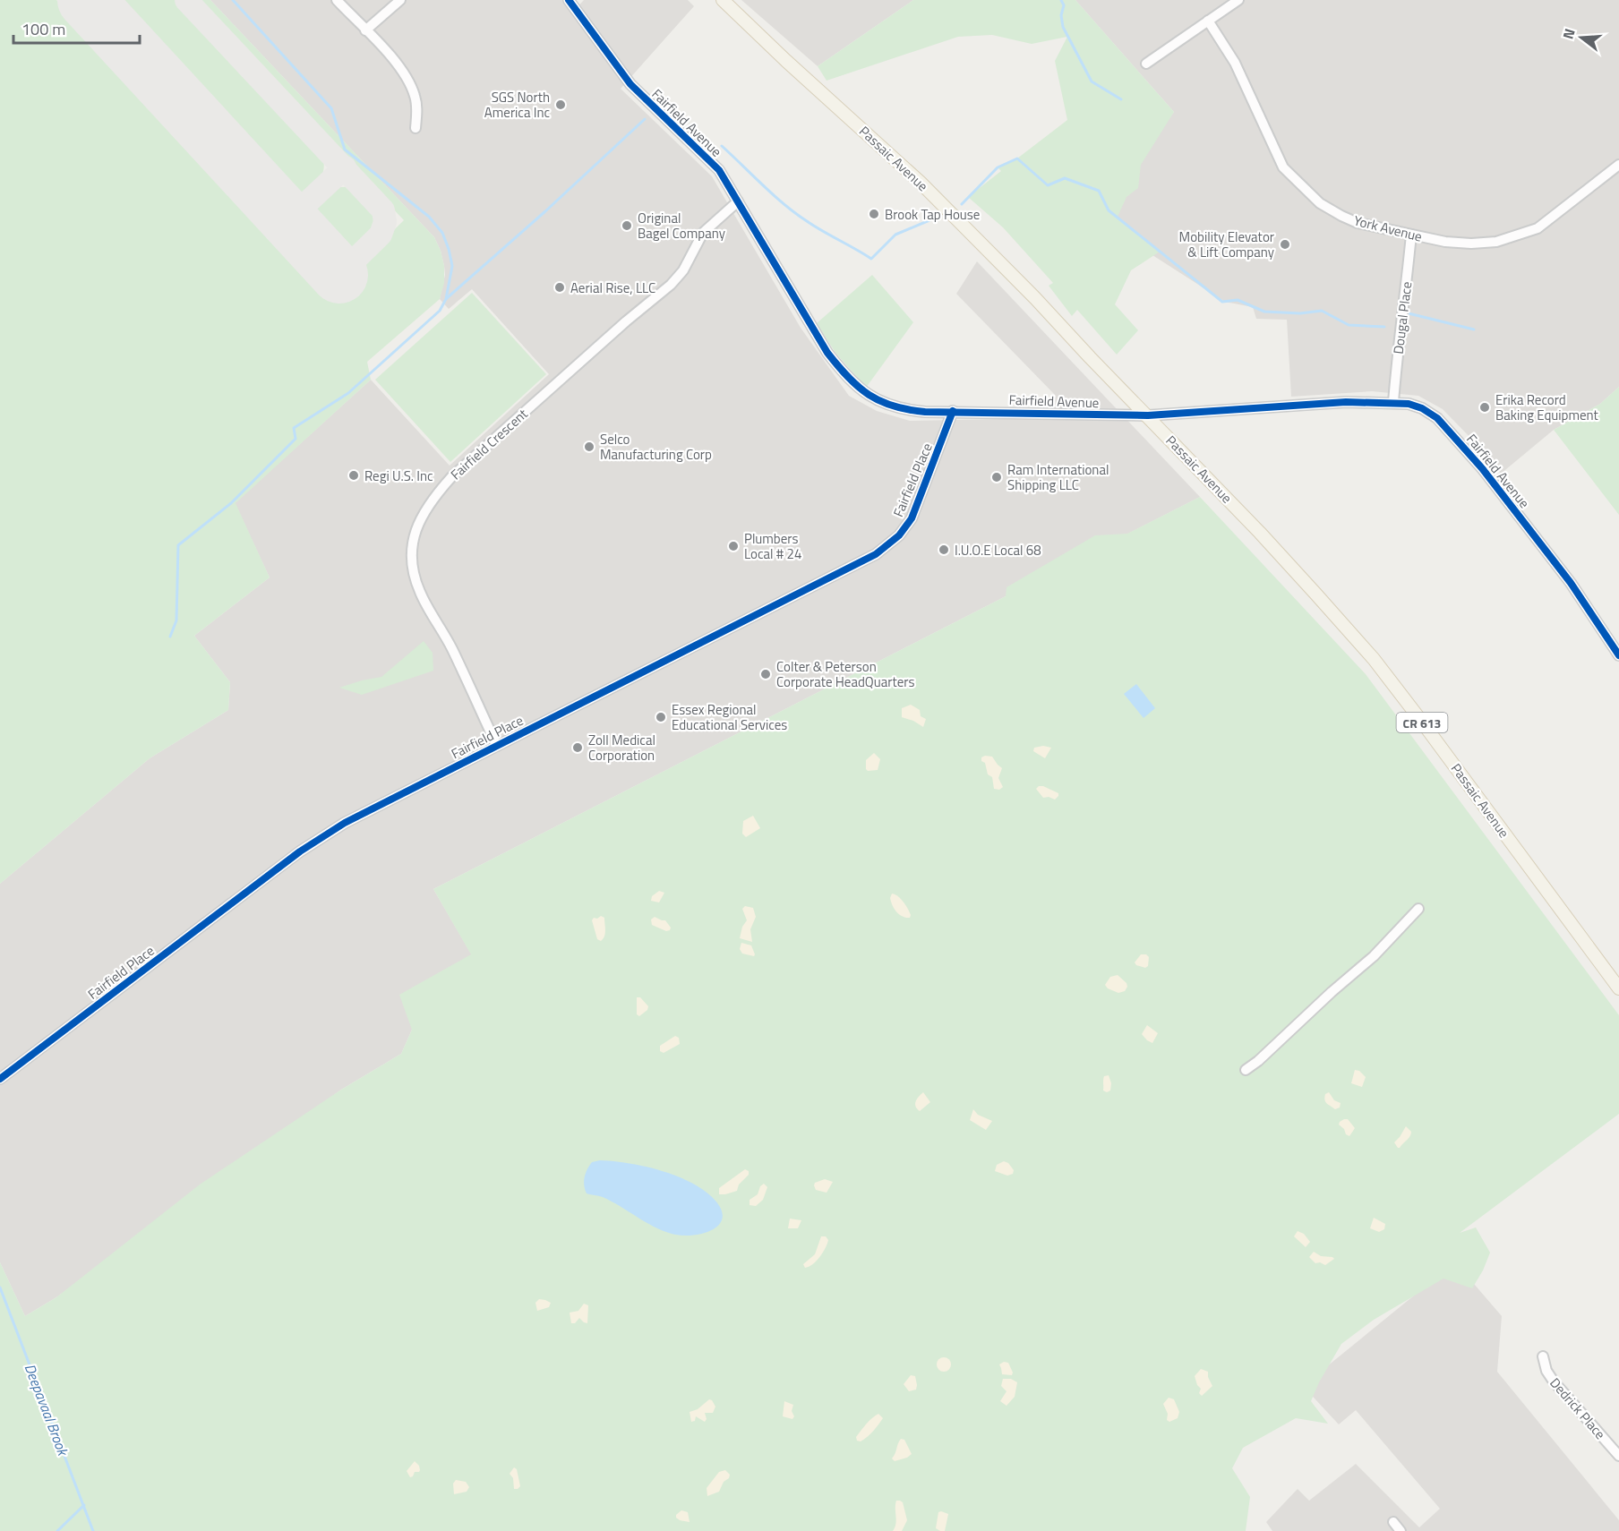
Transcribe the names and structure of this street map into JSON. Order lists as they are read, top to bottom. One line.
{"streets":{"main road":["Passaic Avenue","CR 613"],"street":["Fairfield Avenue","York Avenue","Dougal Place","Fairfield Crescent","Fairfield Place","Dedrick Place"]},"crossings":[["Fairfield Avenue","Passaic Avenue"],["Fairfield Avenue","Dougal Place"],["Fairfield Avenue","Fairfield Crescent"],["Fairfield Avenue","Fairfield Place"],["York Avenue","Dougal Place"],["Fairfield Crescent","Fairfield Place"]],"water":["Deepavaal Brook"],"places":["SGS North America Inc","Brook Tap House","Original Bagel Company","Mobility Elevator & Lift Company","Aerial Rise, LLC","Erika Record Baking Equipment","Selco Manufacturing Corp","Regi U.S. Inc","Ram International Shipping LLC","Plumbers Local # 24","I.U.O.E Local 68","Colter & Peterson Corporate HeadQuarters","Essex Regional Educational Services","Zoll Medical Corporation"],"scale_bar":"100 m","north":"left"}
